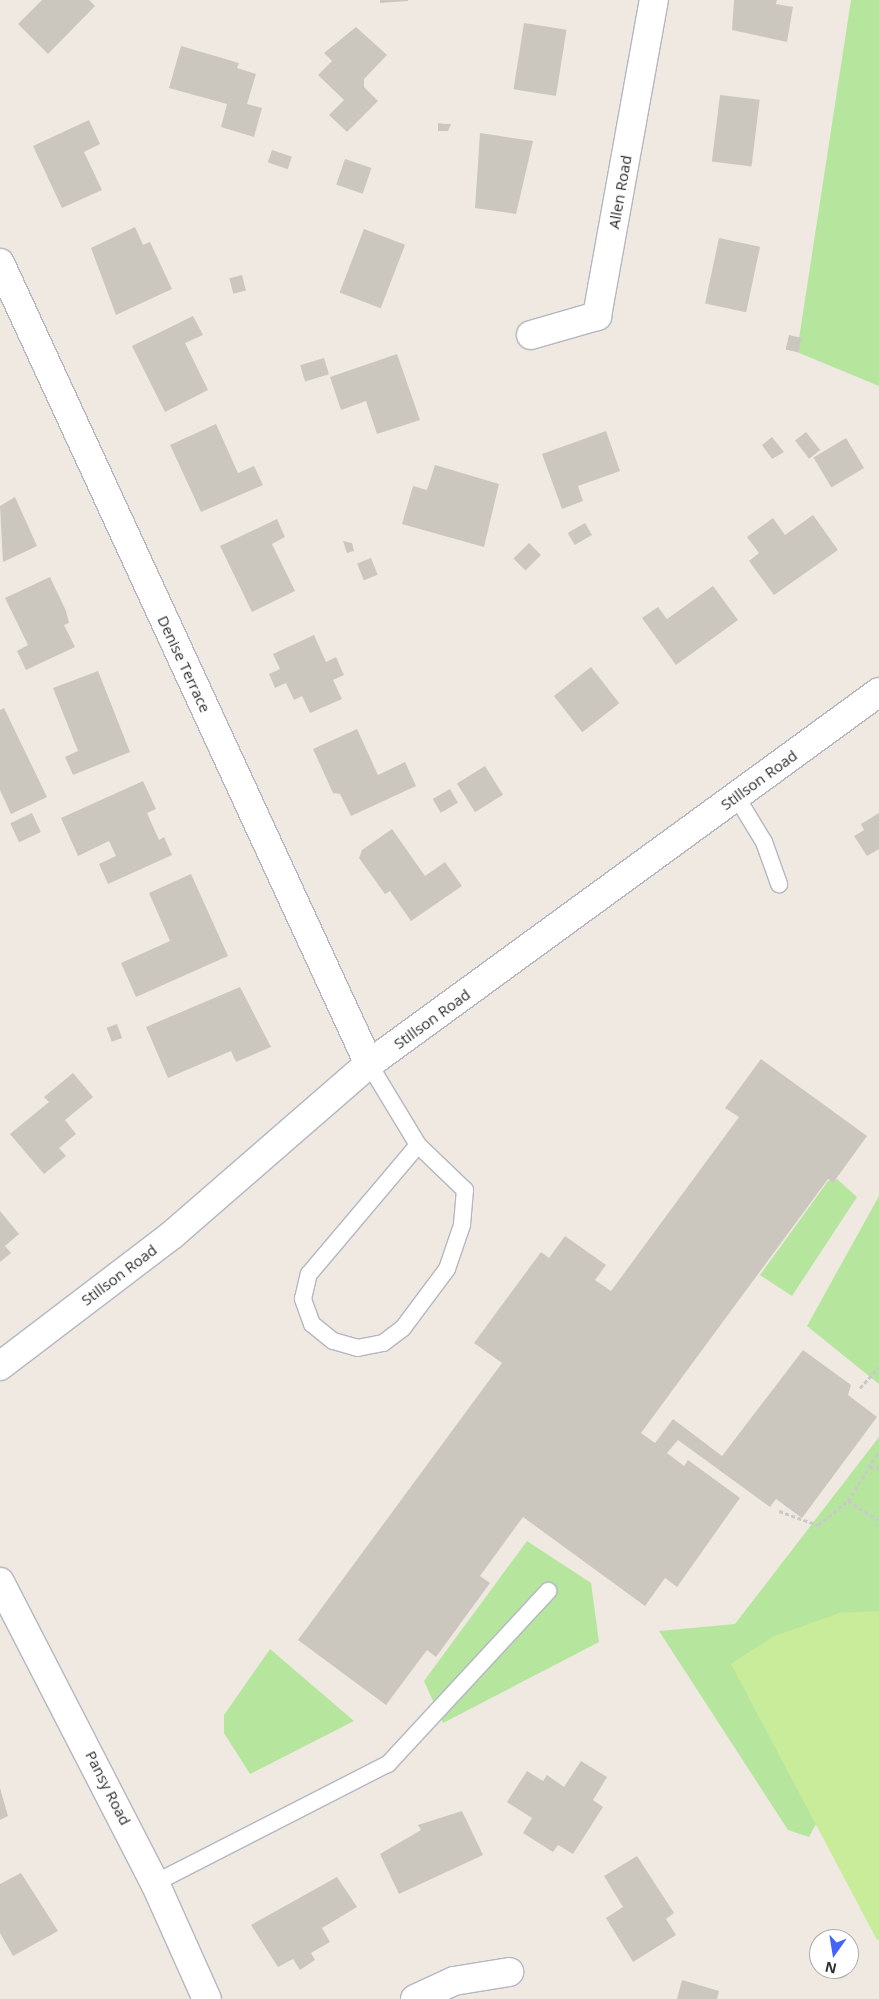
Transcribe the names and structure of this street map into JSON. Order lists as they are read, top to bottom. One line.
{"streets":{"street":["Allen Road","Denise Terrace","Stillson Road","Pansy Road"]},"crossings":[["Denise Terrace","Stillson Road"]],"north":"bottom"}
